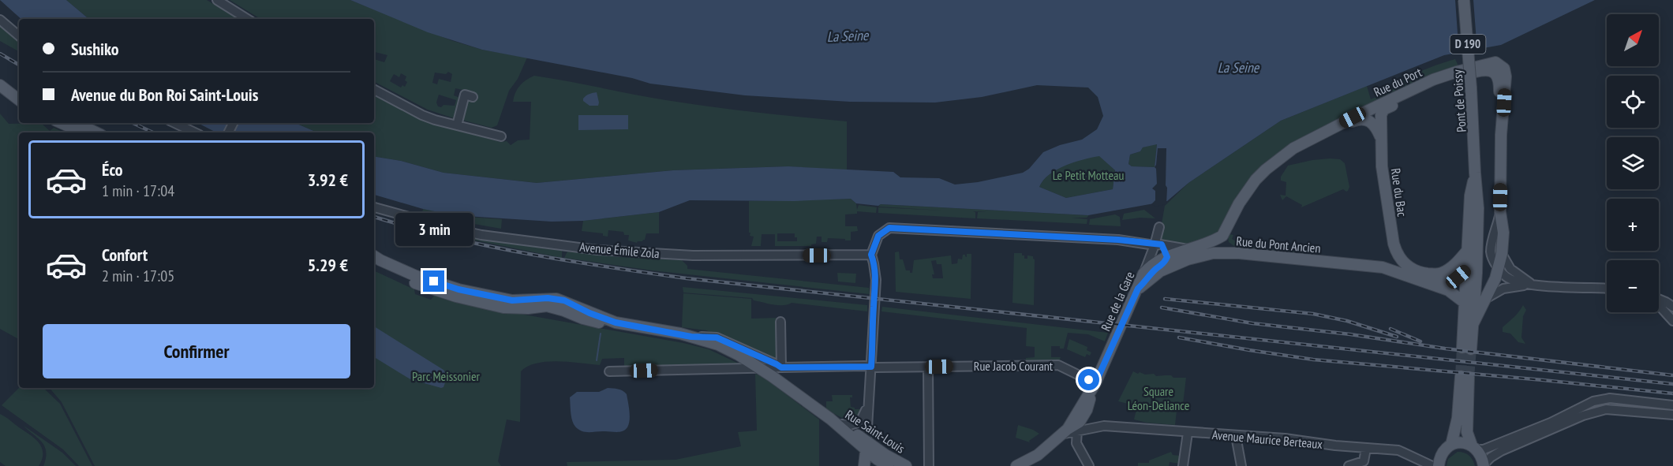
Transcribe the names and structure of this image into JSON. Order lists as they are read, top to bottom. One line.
{"streets":{"main road":["D 190","Rue du Port","Pont de Poissy","Rue du Bac","Rue du Pont Ancien","Rue de la Gare","Rue Saint-Louis"],"street":["Avenue Émile Zola","Rue Jacob Courant","Avenue Maurice Berteaux"]},"crossings":[["D 190","Pont de Poissy"],["D 190","Rue du Pont Ancien"],["Rue du Port","Rue du Bac"],["Rue du Pont Ancien","Rue de la Gare"],["Rue de la Gare","Rue Jacob Courant"],["Rue de la Gare","Avenue Maurice Berteaux"]],"water":["La Seine"],"parks":["Le Petit Motteau","Parc Meissonier","Square Léon-Deliance"],"north":"top right","page":{"map_buttons":["+","−"],"banner":["Sushiko","Avenue du Bon Roi Saint-Louis"],"list":[{"name":"Éco","note":"1 min · 17:04","value":"3.92 €"},{"name":"Confort","note":"2 min · 17:05","value":"5.29 €"}],"bubble":"3 min","buttons":"Confirmer"}}
